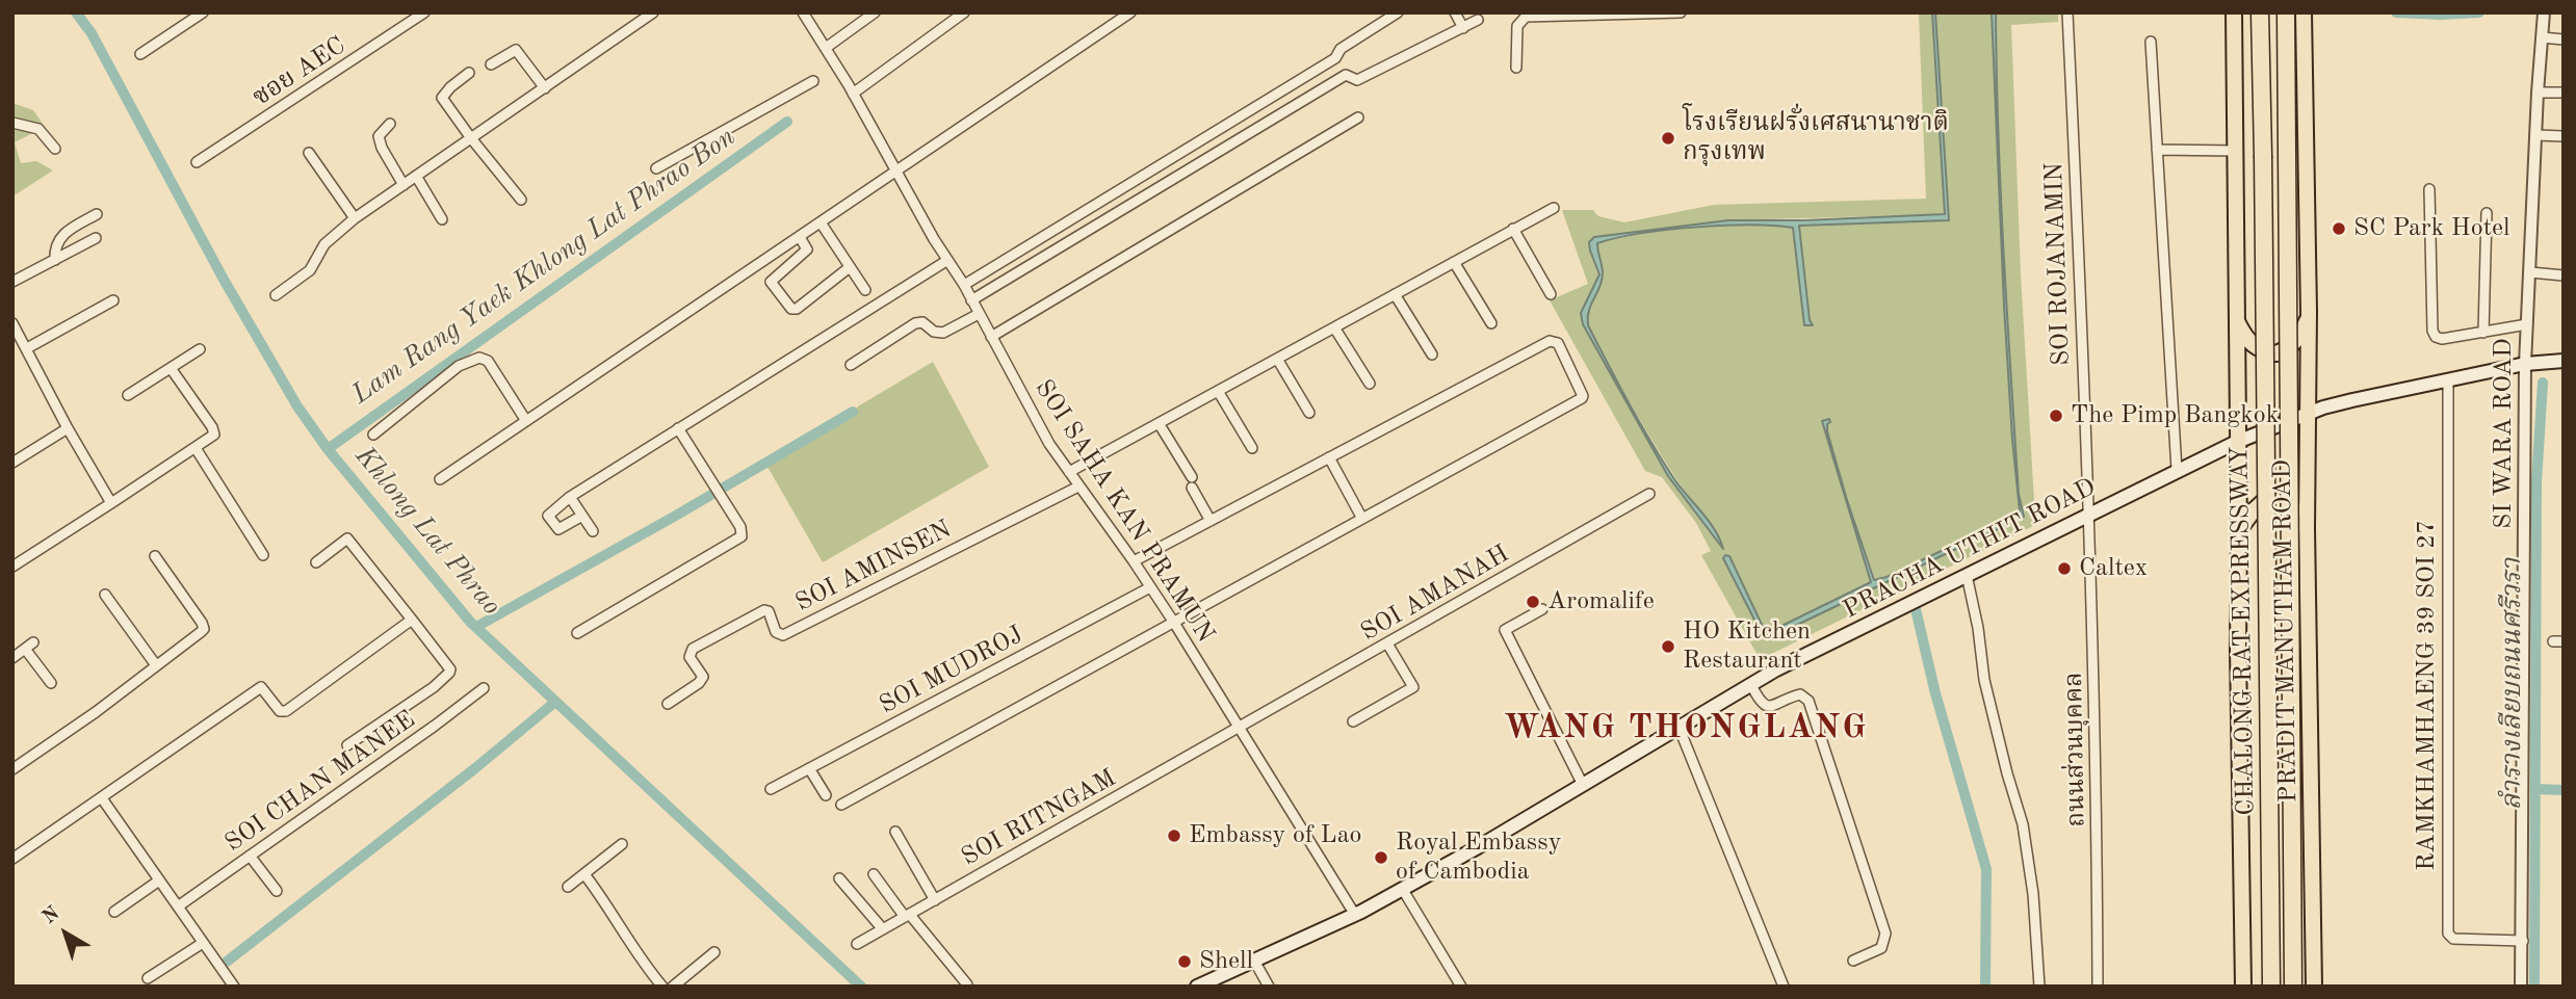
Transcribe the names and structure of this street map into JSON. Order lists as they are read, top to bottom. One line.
{"streets":{"highway":["CHALONG RAT EXPRESSWAY"],"main road":["PRACHA UTHIT ROAD","PRADIT MANUTHAM ROAD"],"street":["ซอย AEC","SOI ROJANAMIN","SI WARA ROAD","SOI SAHA KAN PRAMUN","SOI AMINSEN","SOI AMANAH","SOI MUDROJ","RAMKHAMHAENG 39 SOI 27","ถนนส่วนบุคคล","SOI CHAN MANEE","SOI RITNGAM"]},"crossings":[["SOI ROJANAMIN","PRACHA UTHIT ROAD"],["SOI ROJANAMIN","ถนนส่วนบุคคล"],["SI WARA ROAD","PRACHA UTHIT ROAD"],["SI WARA ROAD","RAMKHAMHAENG 39 SOI 27"],["SOI SAHA KAN PRAMUN","PRACHA UTHIT ROAD"],["SOI SAHA KAN PRAMUN","SOI AMINSEN"],["SOI SAHA KAN PRAMUN","SOI AMANAH"],["SOI SAHA KAN PRAMUN","SOI MUDROJ"],["SOI SAHA KAN PRAMUN","SOI RITNGAM"],["PRACHA UTHIT ROAD","PRADIT MANUTHAM ROAD"],["PRACHA UTHIT ROAD","RAMKHAMHAENG 39 SOI 27"],["PRACHA UTHIT ROAD","ถนนส่วนบุคคล"],["SOI AMANAH","SOI RITNGAM"]],"districts":["WANG THONGLANG"],"water":["Lam Rang Yaek Khlong Lat Phrao Bon","Khlong Lat Phrao","ลำรางเลียบถนนศรีวรา"],"places":["โรงเรียนฝรั่งเศสนานาชาติ กรุงเทพ","SC Park Hotel","The Pimp Bangkok","Caltex","Aromalife","HO Kitchen Restaurant","Embassy of Lao","Royal Embassy of Cambodia","Shell"],"north":"top left"}
